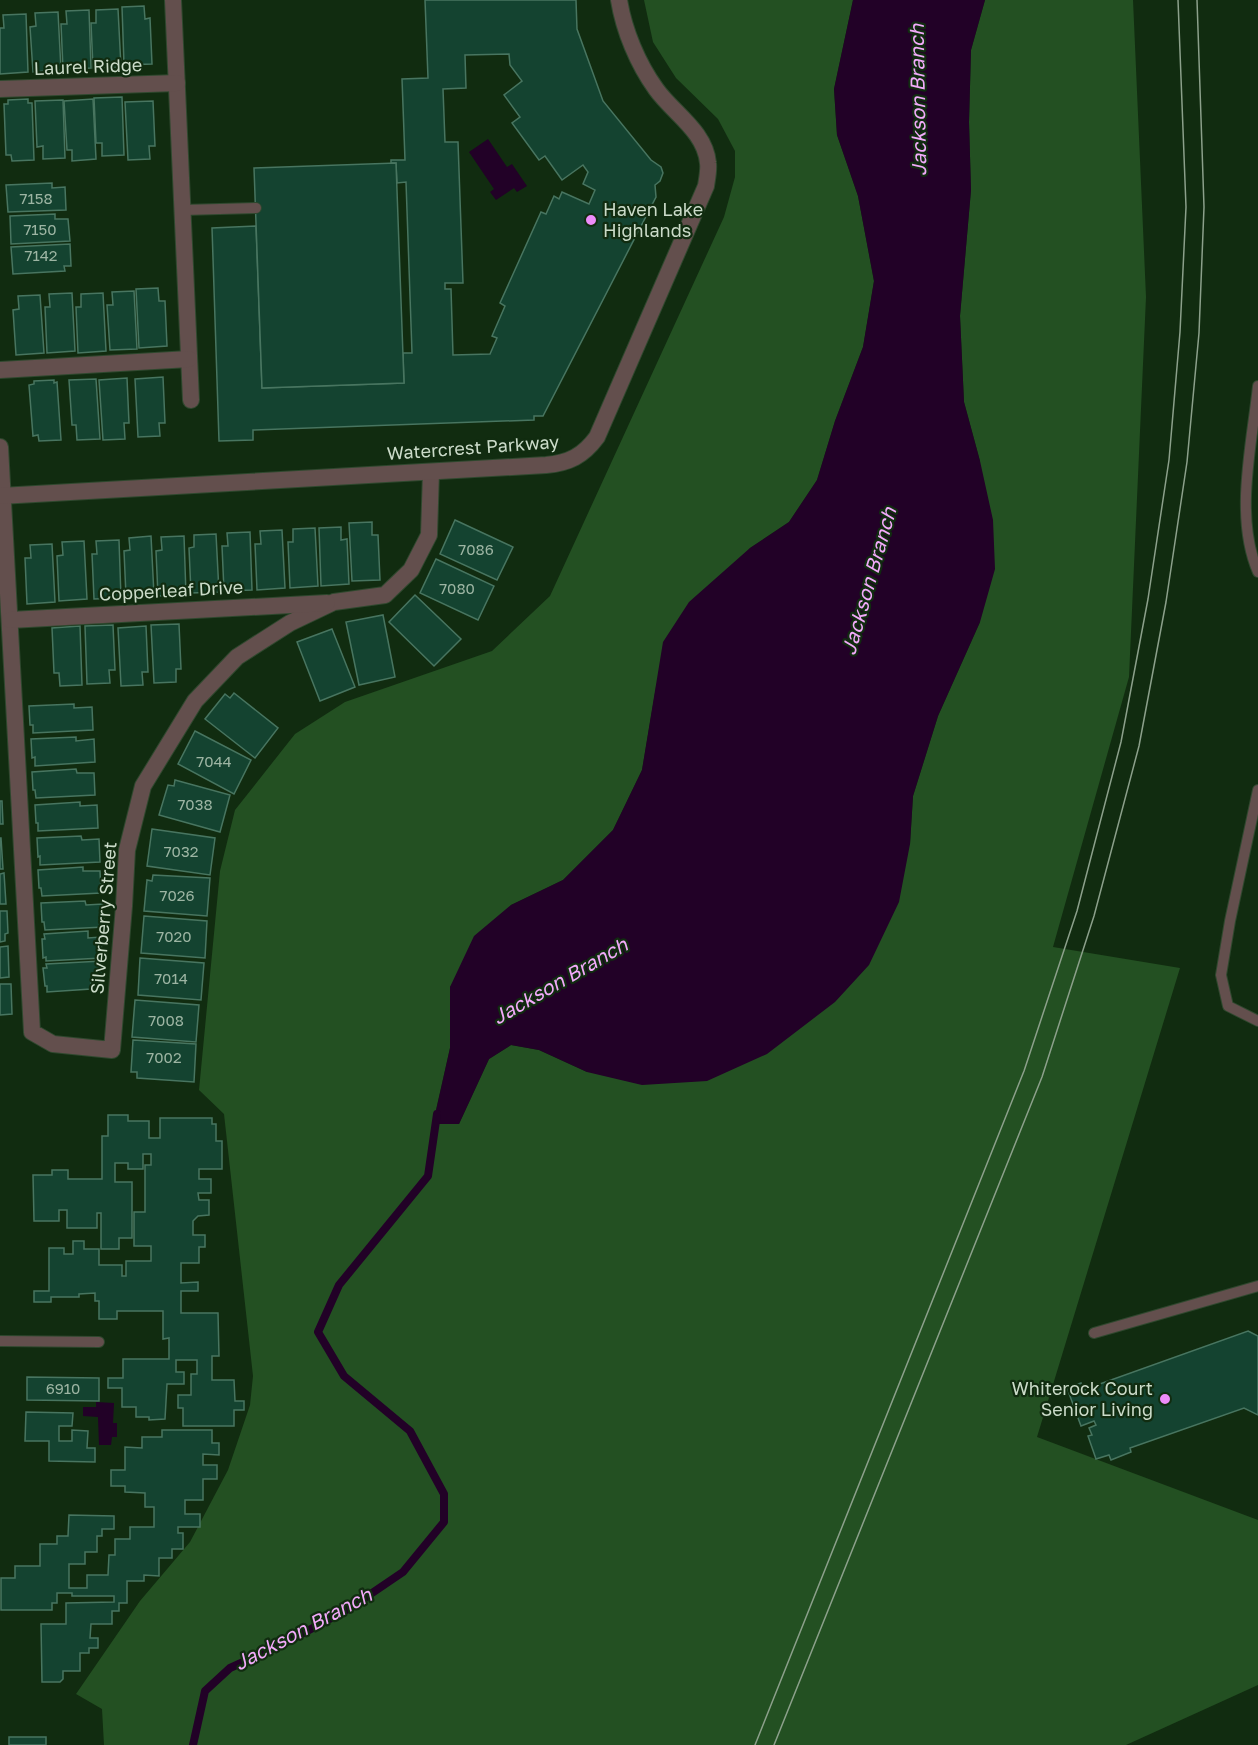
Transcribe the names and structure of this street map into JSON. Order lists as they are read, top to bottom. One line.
{"streets":{"street":["Laurel Ridge","Watercrest Parkway","Copperleaf Drive","Silverberry Street"]},"crossings":[["Watercrest Parkway","Silverberry Street"],["Copperleaf Drive","Silverberry Street"]],"water":["Jackson Branch"],"places":["Haven Lake Highlands","Whiterock Court Senior Living"],"house_numbers":["7158","7150","7142","7086","7080","7044","7038","7032","7026","7020","7014","7008","7002","6910"]}
